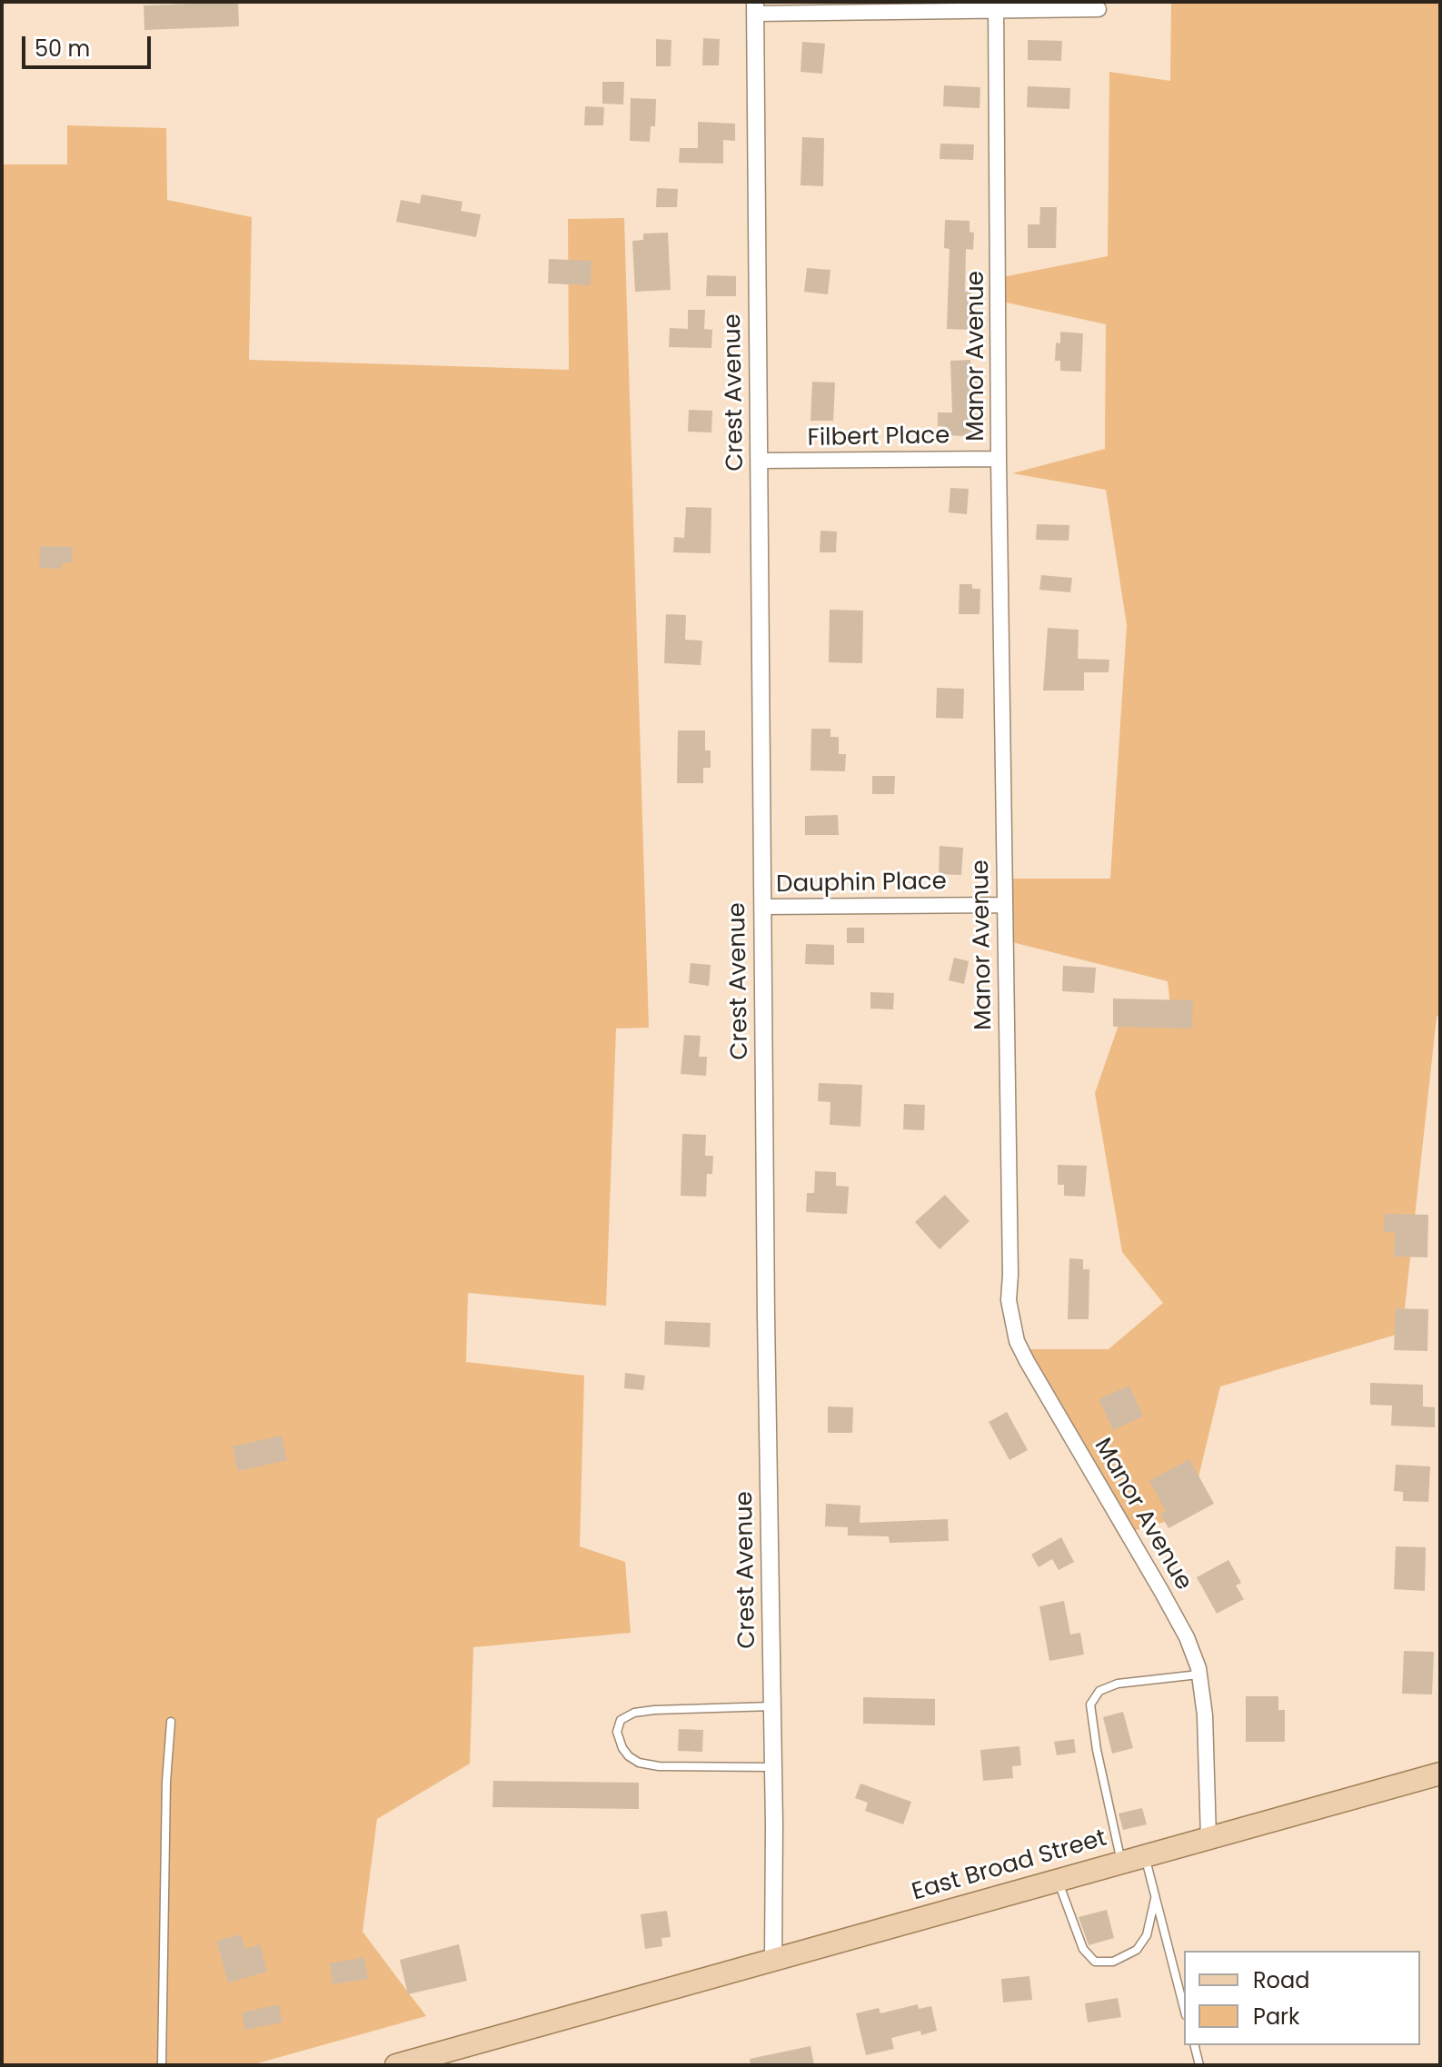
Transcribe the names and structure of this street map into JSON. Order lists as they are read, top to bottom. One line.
{"streets":{"main road":["East Broad Street"],"street":["Manor Avenue","Crest Avenue","Filbert Place","Dauphin Place"]},"crossings":[["Manor Avenue","Filbert Place"],["Manor Avenue","Dauphin Place"],["Manor Avenue","East Broad Street"],["Crest Avenue","Filbert Place"],["Crest Avenue","Dauphin Place"],["Crest Avenue","East Broad Street"]],"legend":["Road","Park"],"scale_bar":"50 m"}
